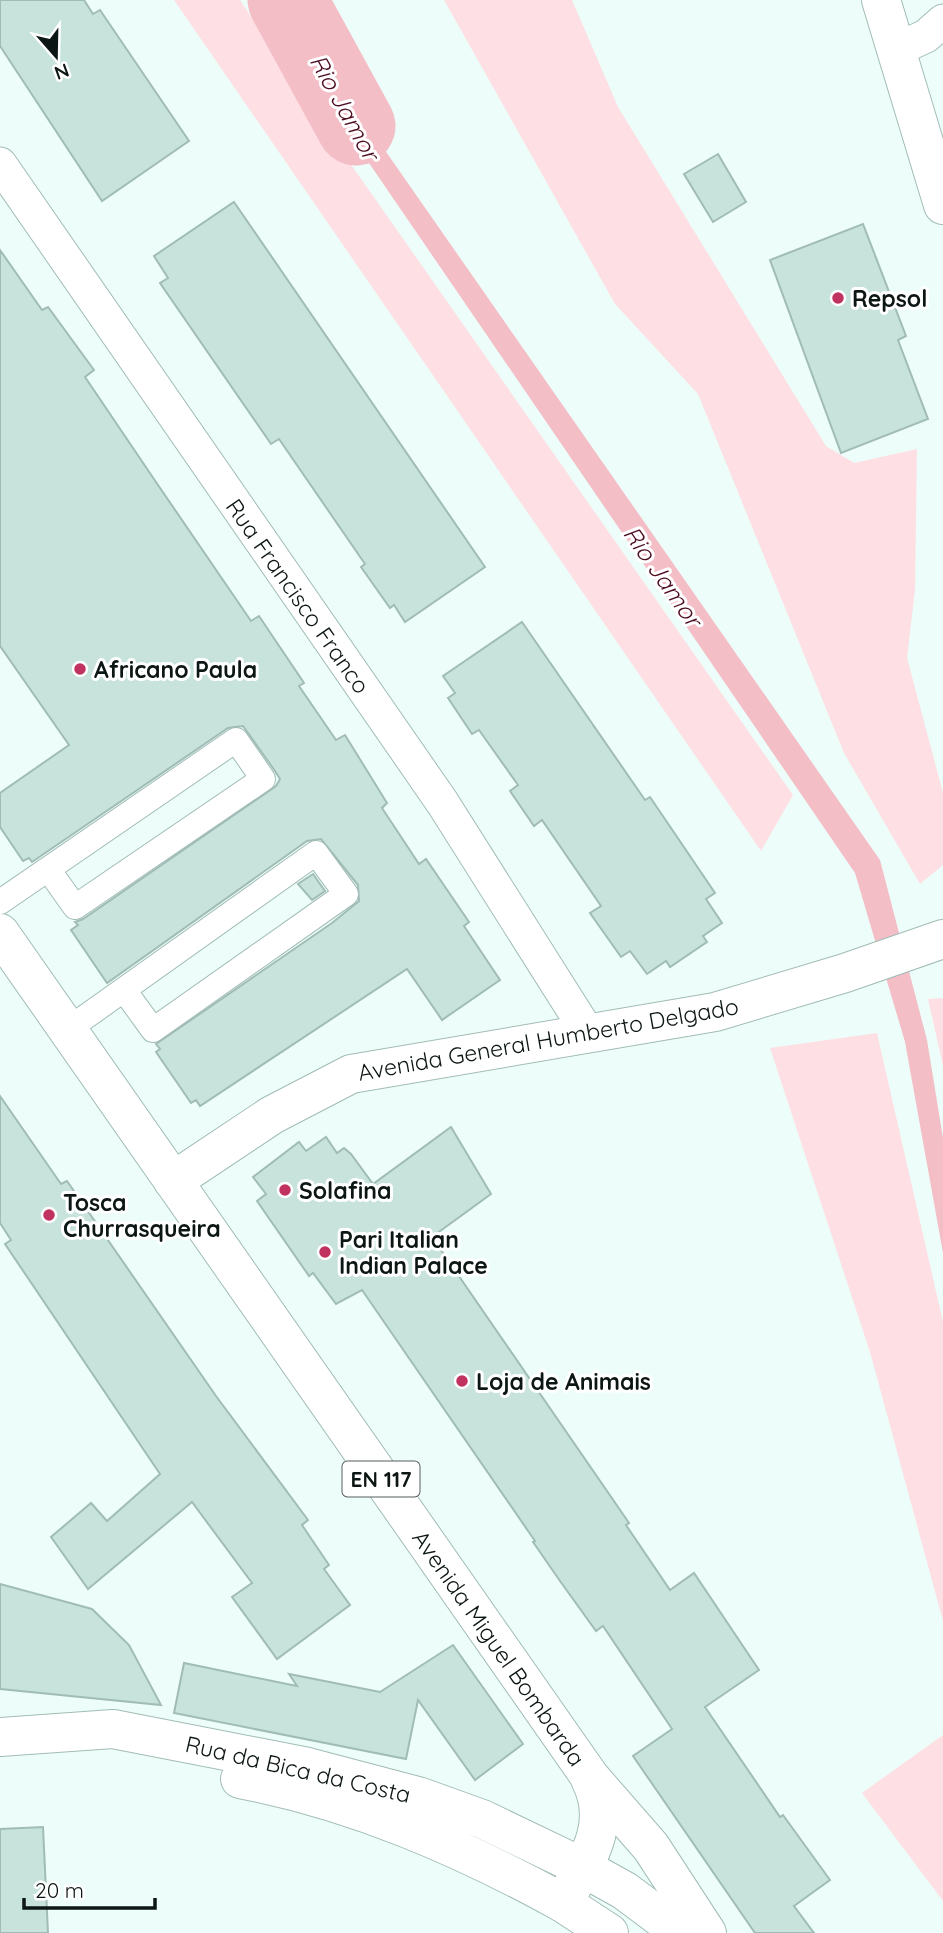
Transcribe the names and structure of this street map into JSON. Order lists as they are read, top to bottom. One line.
{"streets":{"street":["Rua Francisco Franco","Avenida General Humberto Delgado","EN 117","Avenida Miguel Bombarda","Rua da Bica da Costa"]},"crossings":[["Rua Francisco Franco","Avenida General Humberto Delgado"],["Avenida General Humberto Delgado","Avenida Miguel Bombarda"],["Avenida Miguel Bombarda","Rua da Bica da Costa"]],"water":["Rio Jamor"],"places":["Repsol","Africano Paula","Solafina","Tosca Churrasqueira","Pari Italian Indian Palace","Loja de Animais"],"scale_bar":"20 m","north":"bottom"}
